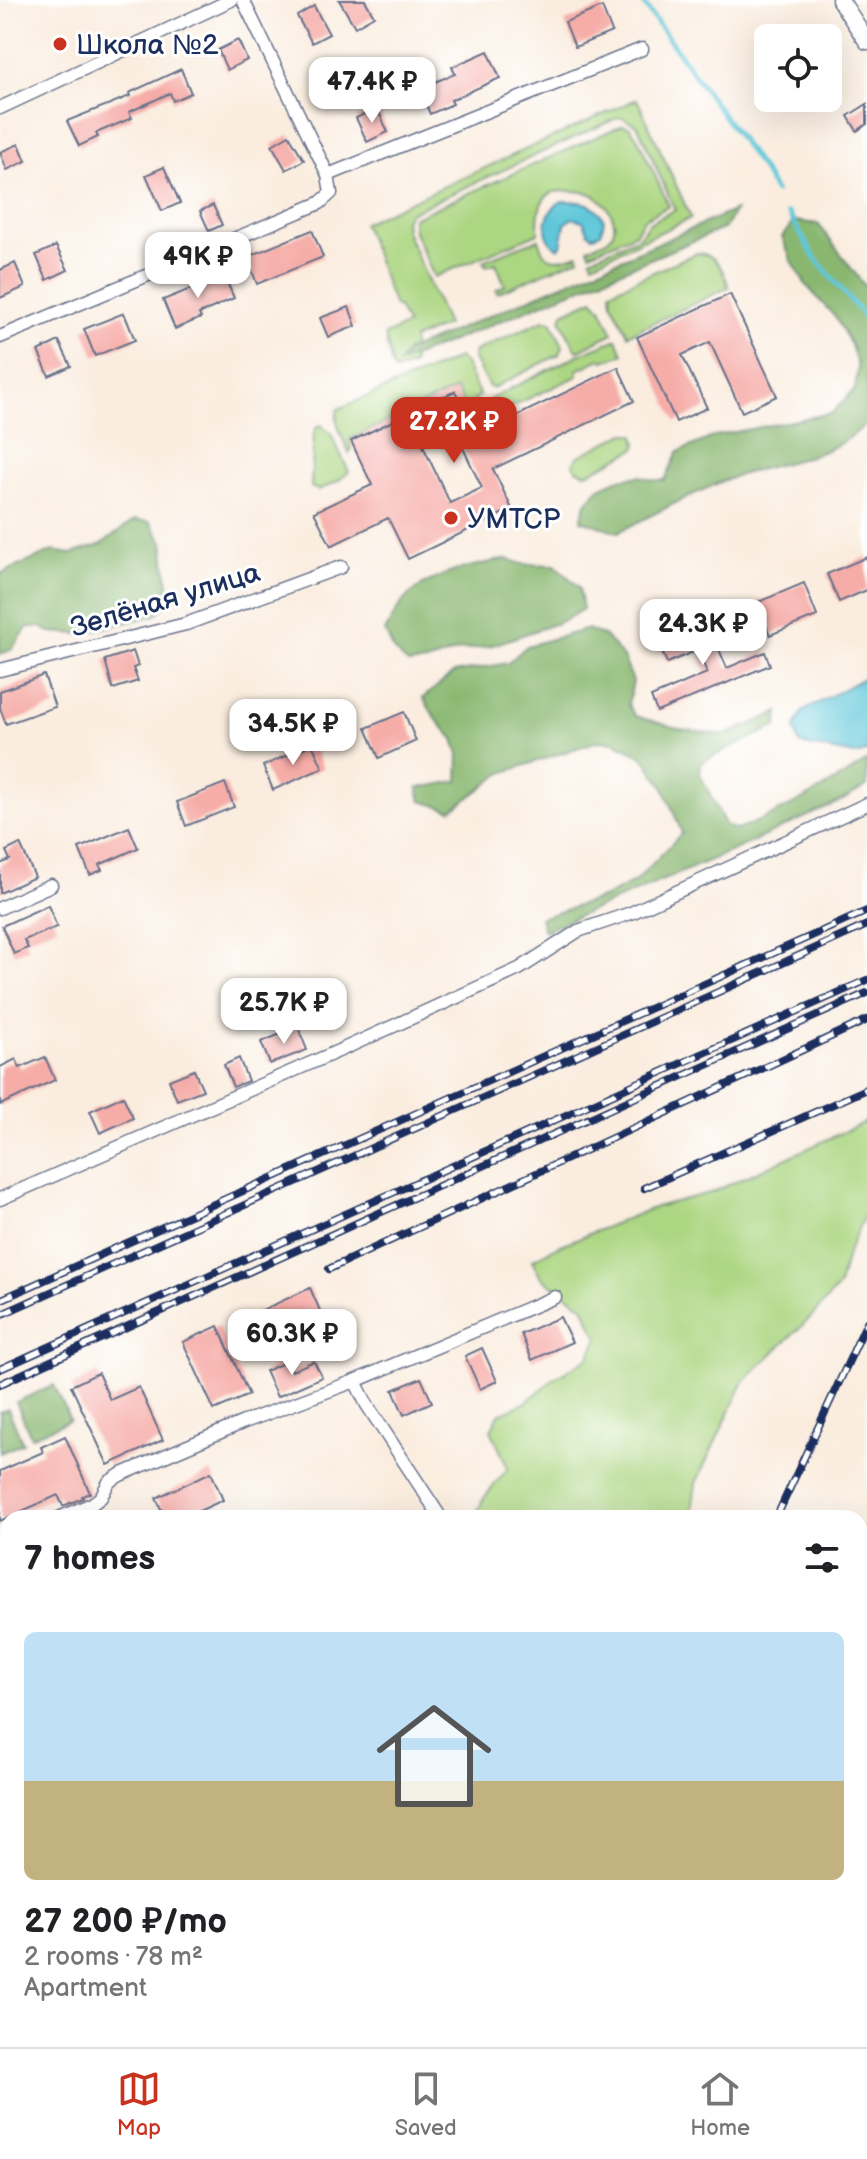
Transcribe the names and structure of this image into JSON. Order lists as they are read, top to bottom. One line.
{"streets":{"street":["Зелёная улица"]},"places":["Школа №2","УМТСР"],"page":{"price":["47.4K ₽","49K ₽","27.2K ₽","24.3K ₽","34.5K ₽","25.7K ₽","60.3K ₽"],"heading":"7 homes","list":[{"name":"27 200 ₽/mo","note":"2 rooms · 78 m² · Apartment"}],"tabs":["Map","Saved","Home"]}}
